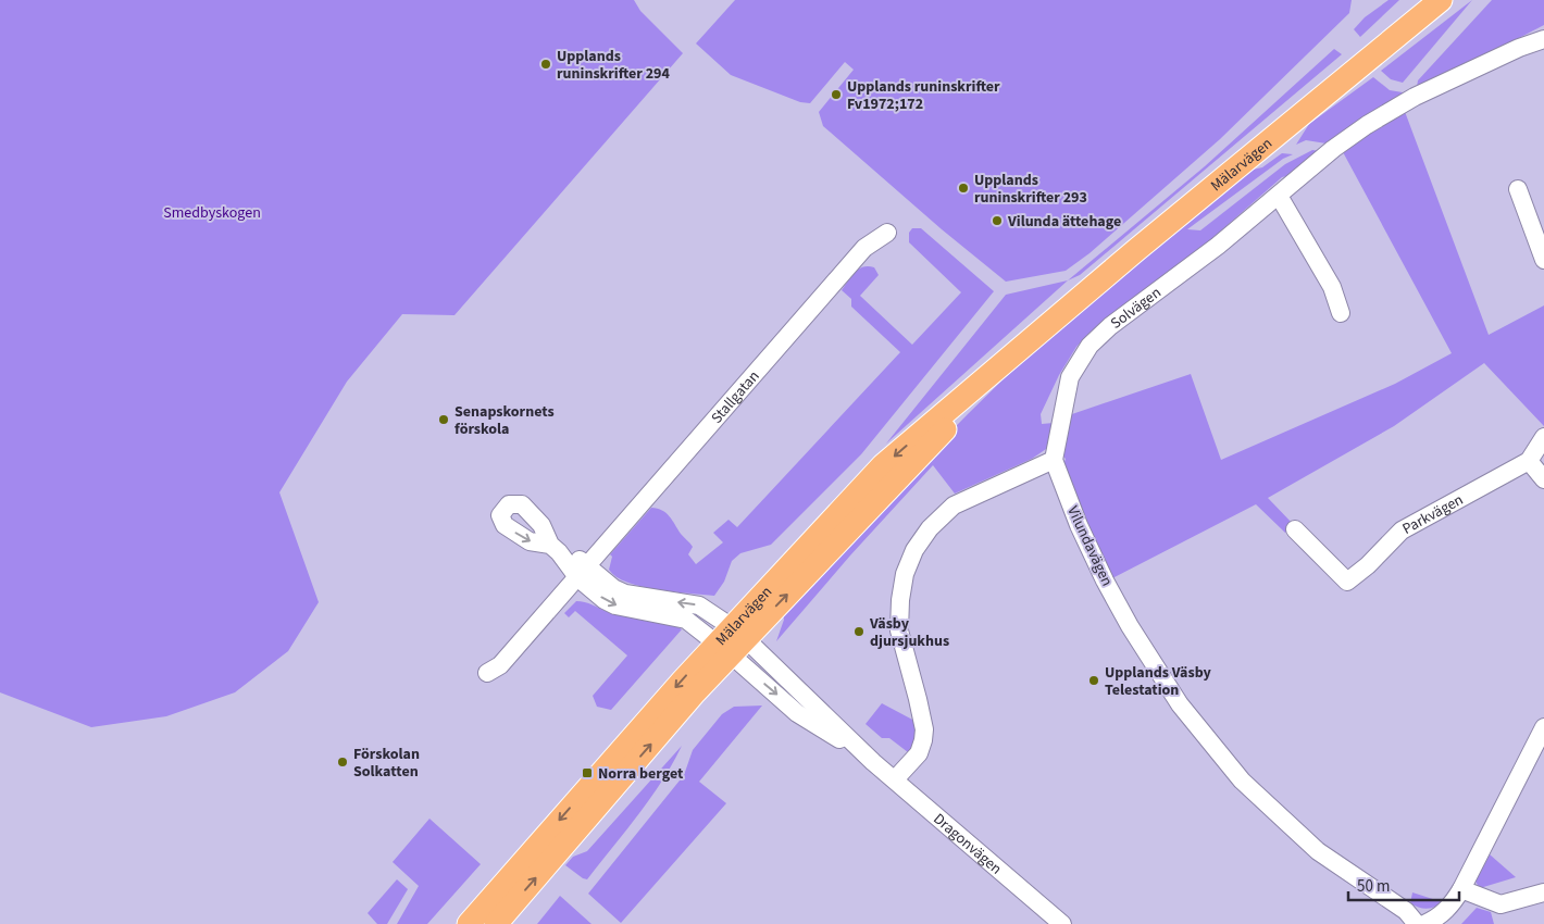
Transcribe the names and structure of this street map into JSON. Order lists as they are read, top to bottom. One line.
{"streets":{"main road":["Mälarvägen"],"street":["Solvägen","Stallgatan","Parkvägen","Vilundavägen","Dragonvägen"]},"crossings":[["Mälarvägen","Dragonvägen"],["Solvägen","Vilundavägen"]],"parks":["Smedbyskogen"],"places":{"other":["Upplands runinskrifter 294","Upplands runinskrifter Fv1972;172","Upplands runinskrifter 293","Vilunda ättehage","Senapskornets förskola","Väsby djursjukhus","Upplands Väsby Telestation","Förskolan Solkatten"],"transit":["Norra berget"]},"scale_bar":"50 m"}
